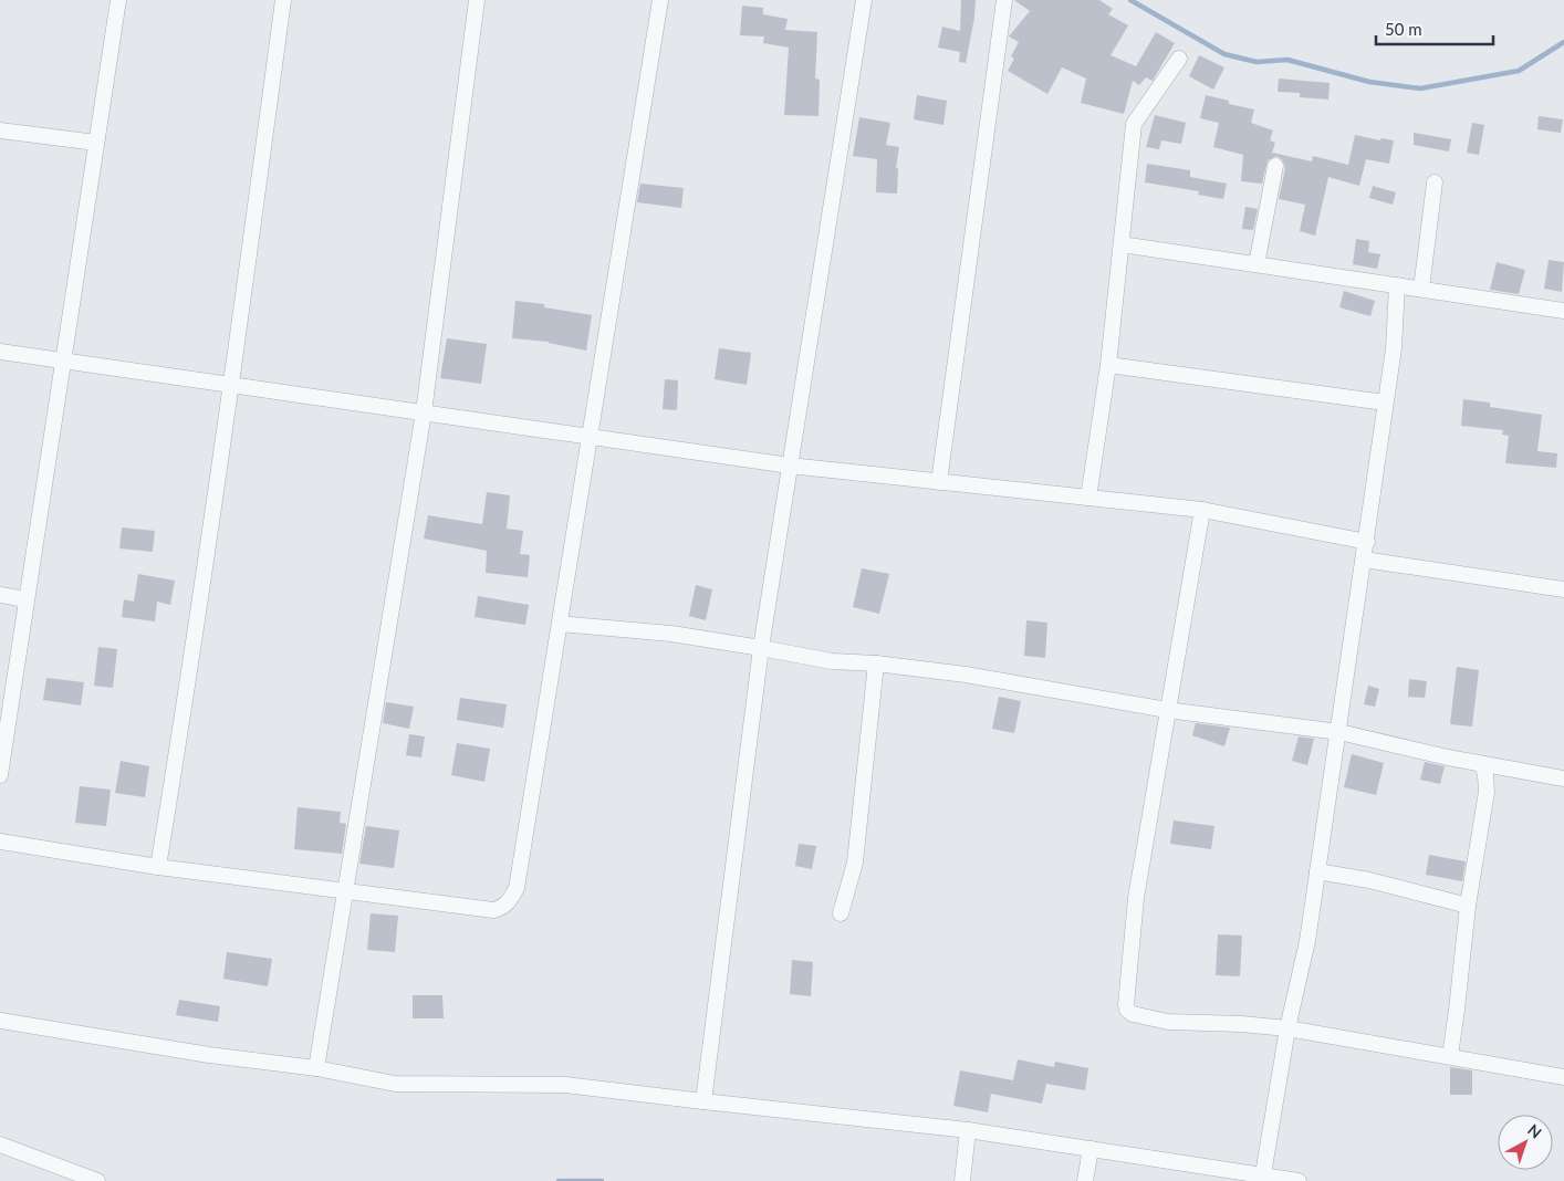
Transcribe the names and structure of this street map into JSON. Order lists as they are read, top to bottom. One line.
{"scale_bar":"50 m","north":"top right"}
